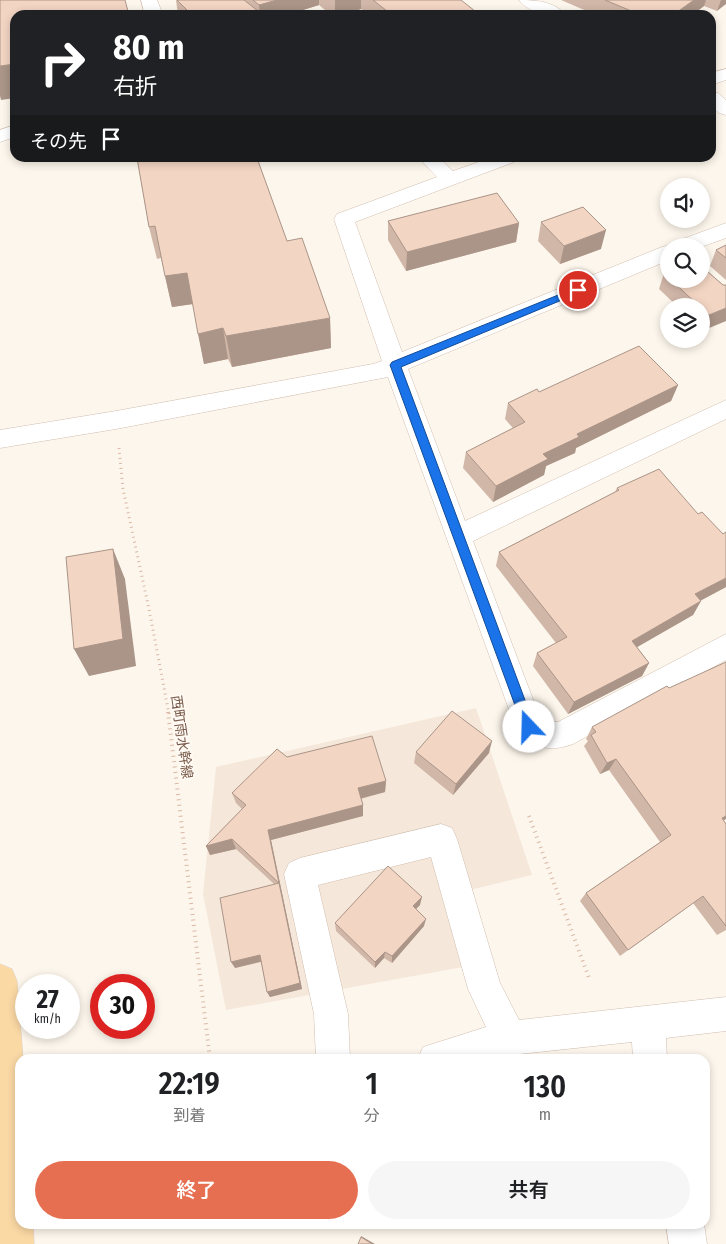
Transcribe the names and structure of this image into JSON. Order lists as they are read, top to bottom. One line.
{"streets":{"path":["西町雨水幹線"]},"page":{"turn":["80 m","右折"],"then":"その先","speed":"27 km/h","limit":"30","eta":["22:19","到着","1","分","130","m"],"buttons":["終了","共有"]}}
